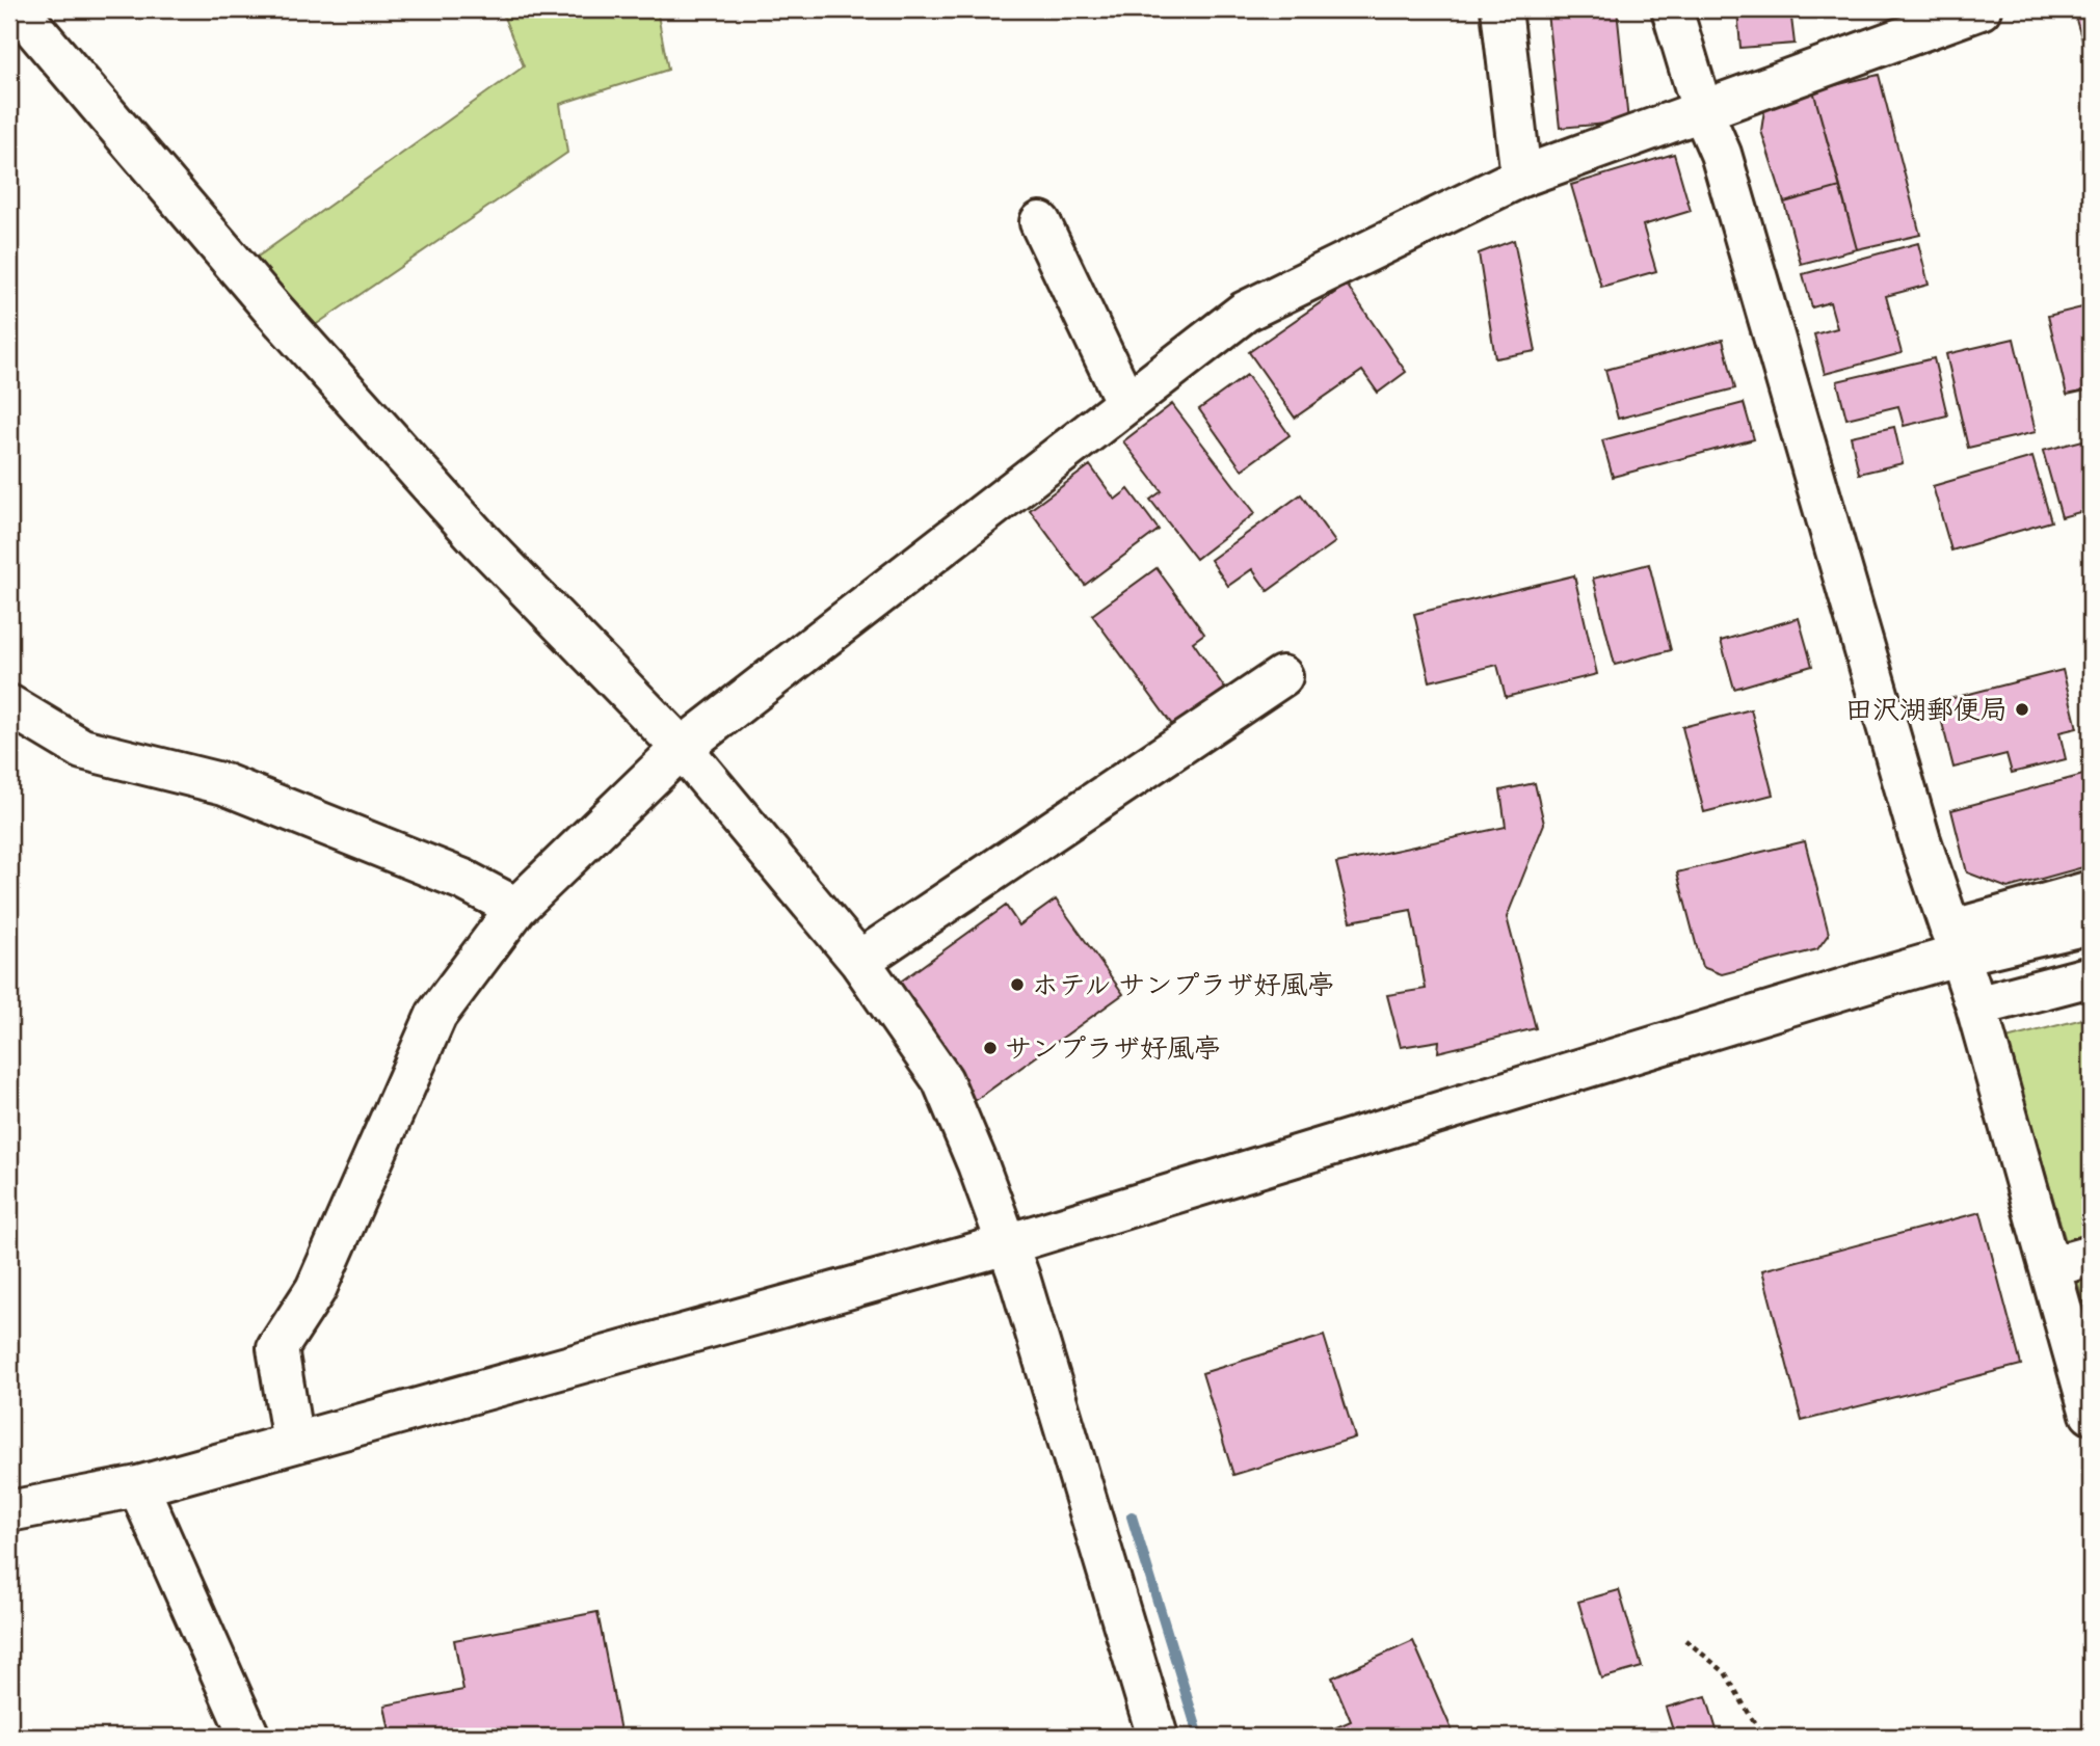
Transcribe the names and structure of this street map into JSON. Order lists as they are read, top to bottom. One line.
{"places":["田沢湖郵便局","ホテル サンプラザ好風亭","サンプラザ好風亭"]}
